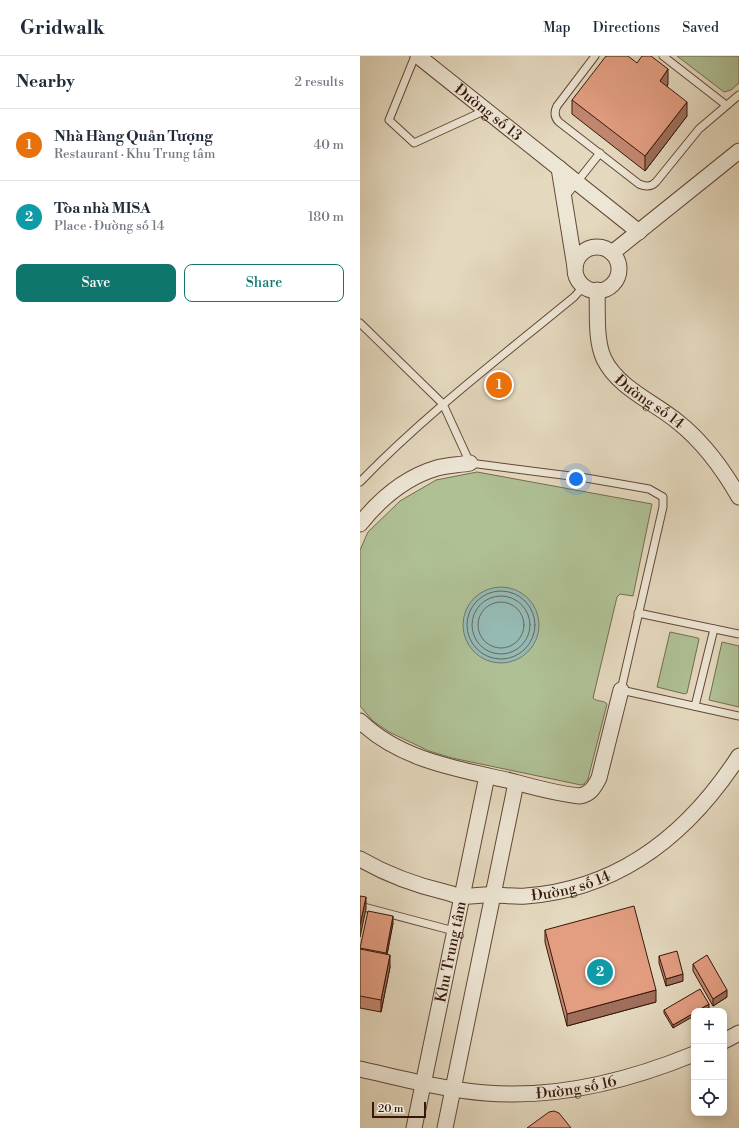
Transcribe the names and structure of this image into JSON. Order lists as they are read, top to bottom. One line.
{"streets":{"street":["Đường số 13","Đường số 14","Khu Trung tâm","Đường số 16"]},"crossings":[["Đường số 14","Khu Trung tâm"],["Khu Trung tâm","Đường số 16"]],"scale_bar":"20 m","page":{"header":"Gridwalk","nav":["Map","Directions","Saved"],"heading":["Nearby","2 results"],"list":[{"mark":"1","name":"Nhà Hàng Quản Tượng","note":"Restaurant · Khu Trung tâm","value":"40 m"},{"mark":"2","name":"Tòa nhà MISA","note":"Place · Đường số 14","value":"180 m"}],"buttons":["Save","Share"],"pins":["1","2"],"map_buttons":["+","−"],"scale":"20 m"}}
